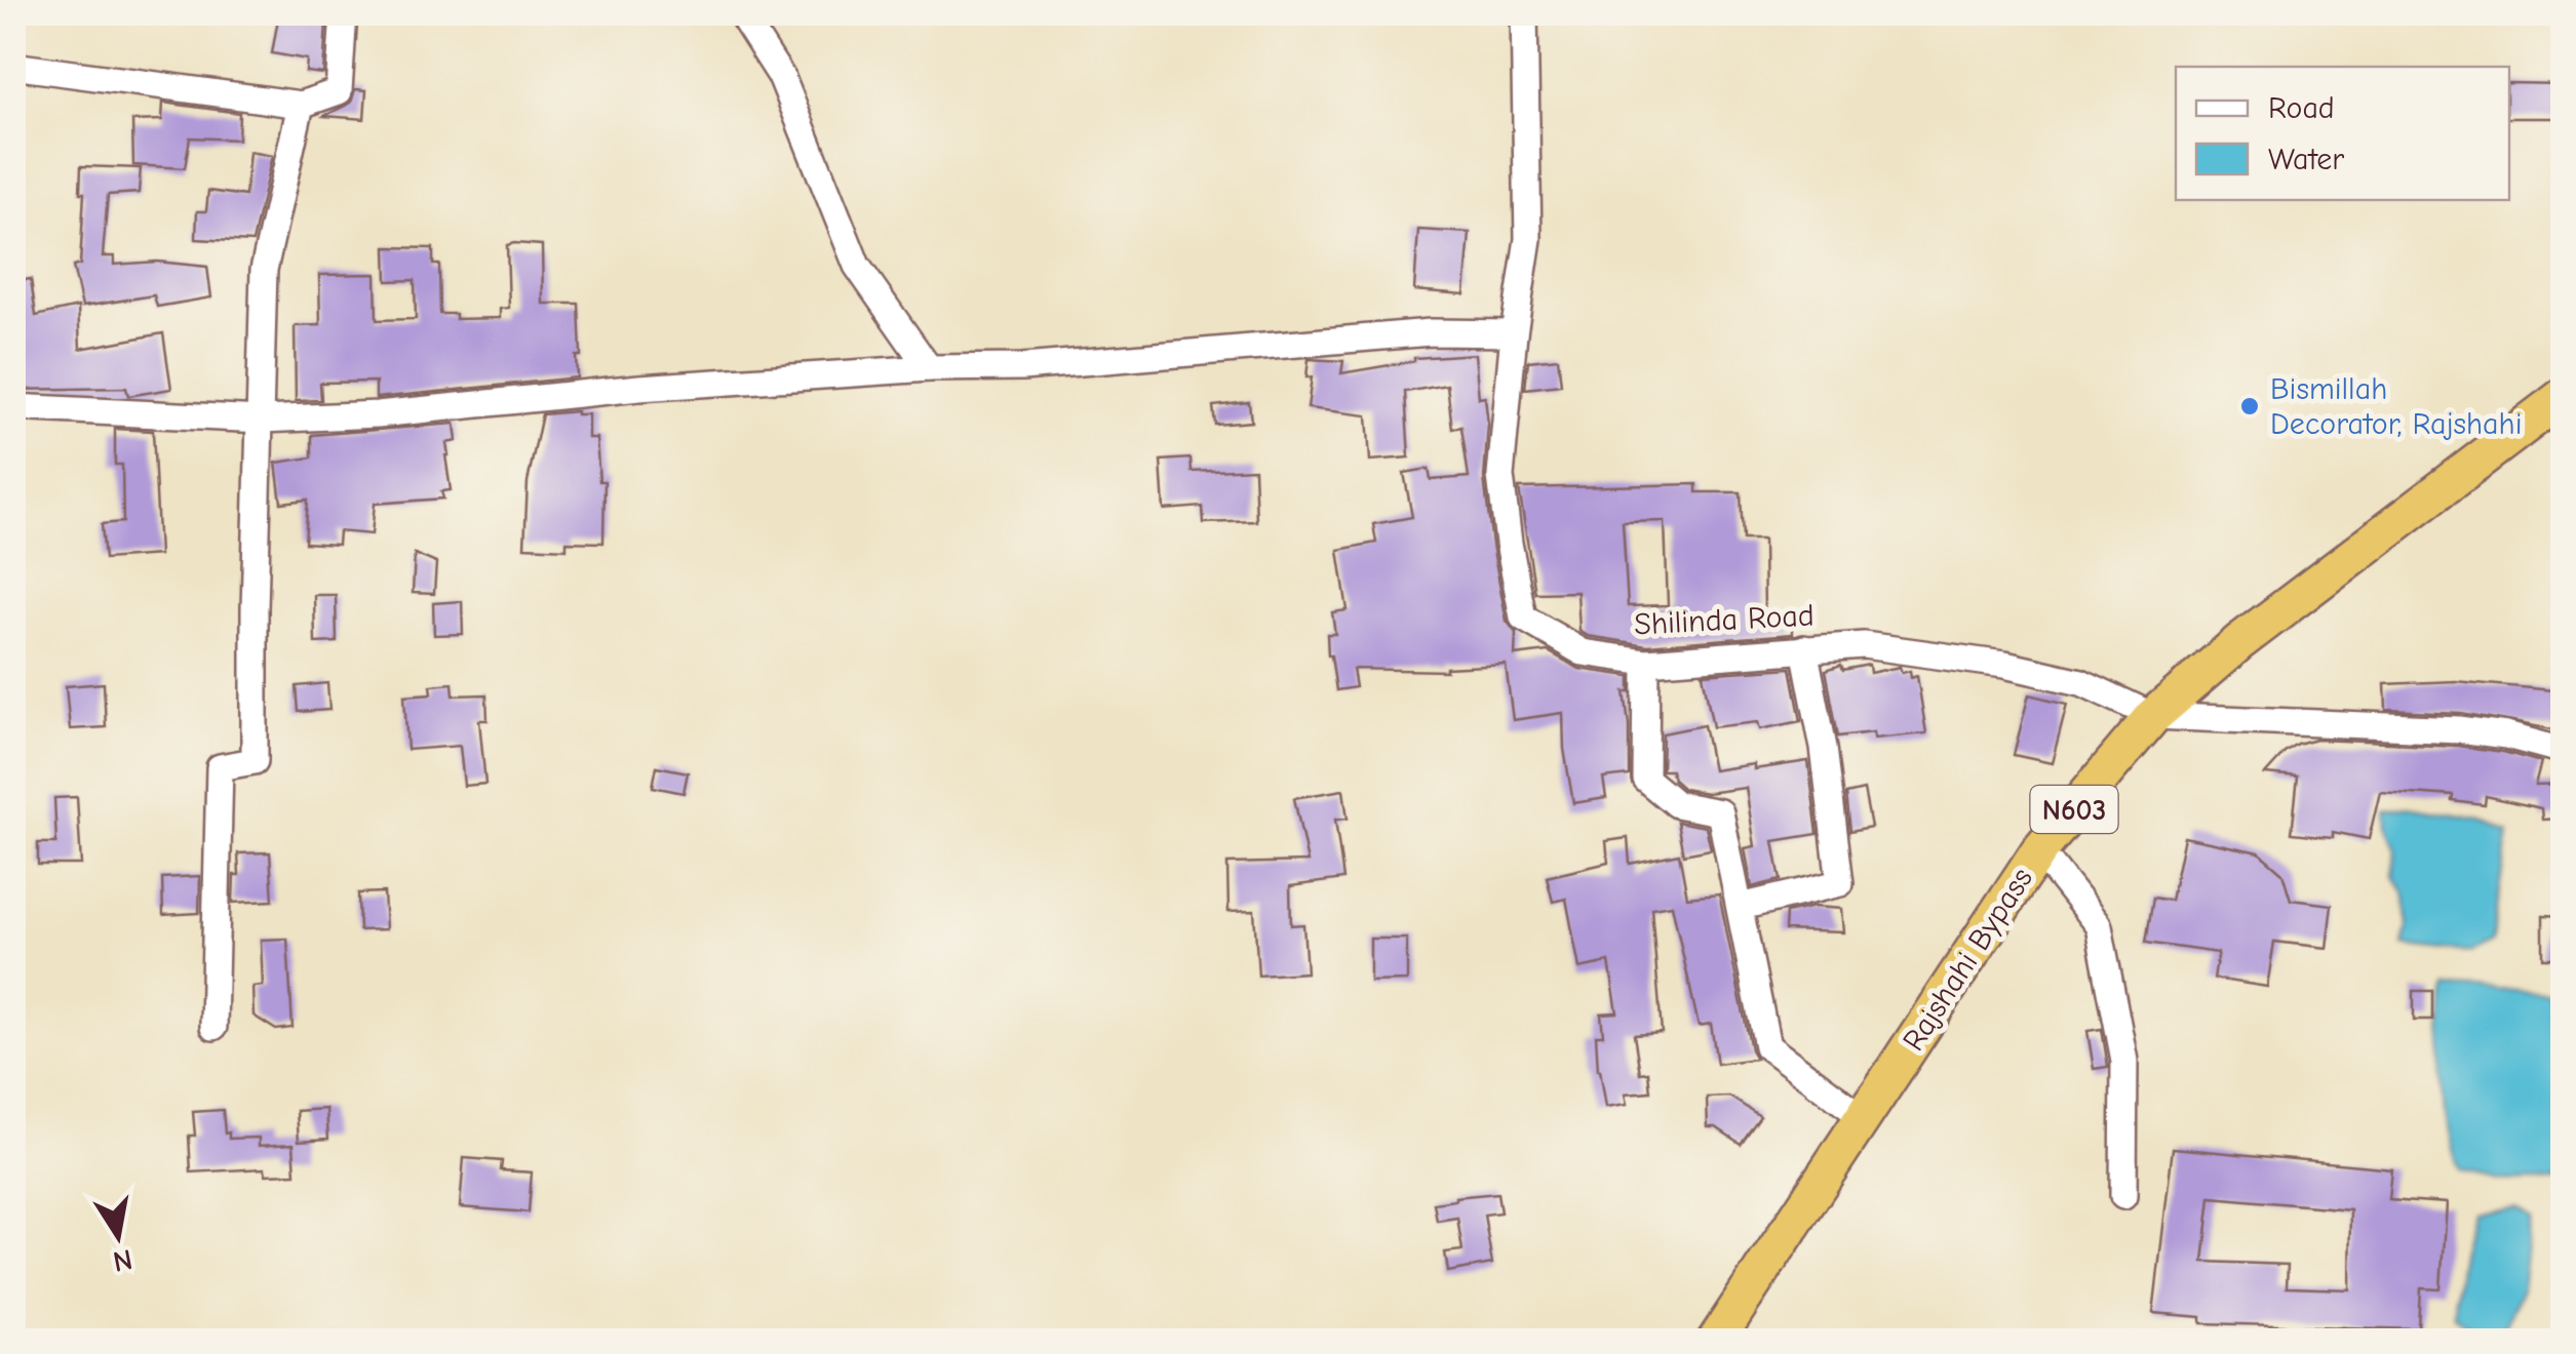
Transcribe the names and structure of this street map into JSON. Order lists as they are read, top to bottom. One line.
{"streets":{"highway":["N603","Rajshahi Bypass"],"street":["Shilinda Road"]},"crossings":[["Shilinda Road","Rajshahi Bypass"]],"places":["Bismillah Decorator, Rajshahi"],"legend":["Road","Water"],"north":"bottom"}
